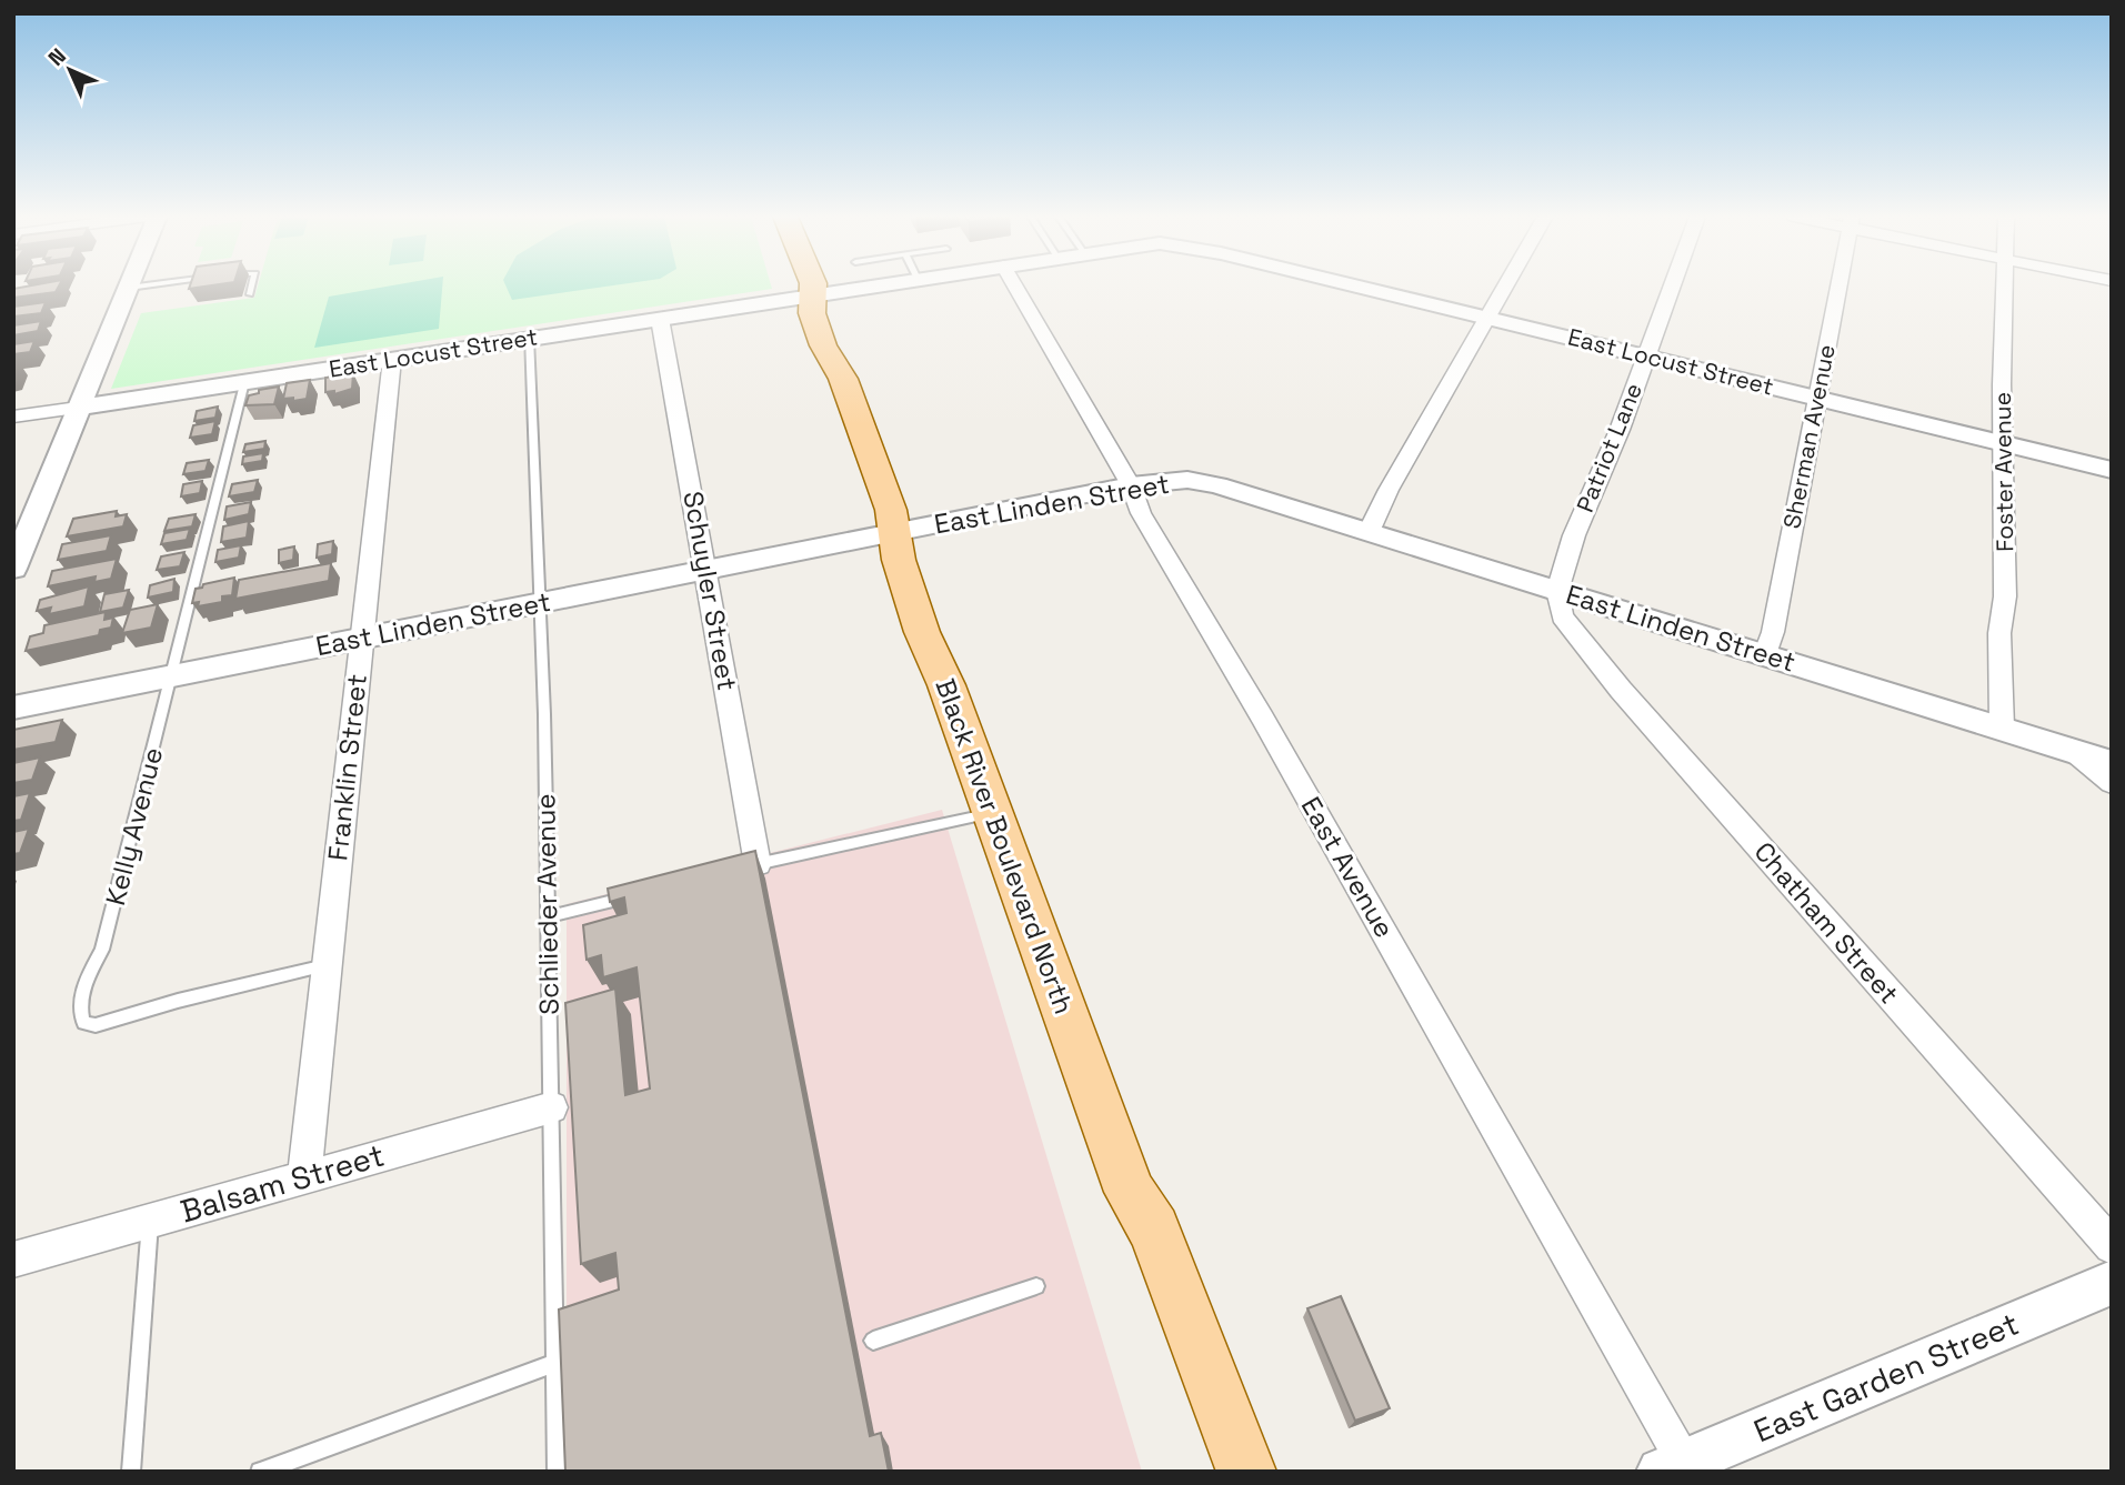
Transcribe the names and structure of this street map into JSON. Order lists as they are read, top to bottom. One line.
{"streets":{"main road":["Black River Boulevard North"],"street":["East Locust Street","Sherman Avenue","Patriot Lane","Foster Avenue","East Linden Street","Schuyler Street","Franklin Street","East Avenue","Chatham Street","Balsam Street","East Garden Street"],"lane":["Kelly Avenue","Schlieder Avenue"]},"crossings":[["East Locust Street","Sherman Avenue"],["East Locust Street","Patriot Lane"],["East Locust Street","Foster Avenue"],["East Locust Street","Schuyler Street"],["East Locust Street","Franklin Street"],["East Locust Street","Kelly Avenue"],["East Locust Street","Black River Boulevard North"],["East Locust Street","Schlieder Avenue"],["Sherman Avenue","East Linden Street"],["Patriot Lane","East Linden Street"],["Patriot Lane","Chatham Street"],["Foster Avenue","East Linden Street"],["East Linden Street","Schuyler Street"],["East Linden Street","Franklin Street"],["East Linden Street","Kelly Avenue"],["East Linden Street","Black River Boulevard North"],["East Linden Street","East Avenue"],["East Linden Street","Schlieder Avenue"],["East Linden Street","Chatham Street"],["Franklin Street","Kelly Avenue"],["Franklin Street","Balsam Street"],["East Avenue","East Garden Street"],["Schlieder Avenue","Balsam Street"]],"north":"top left"}
